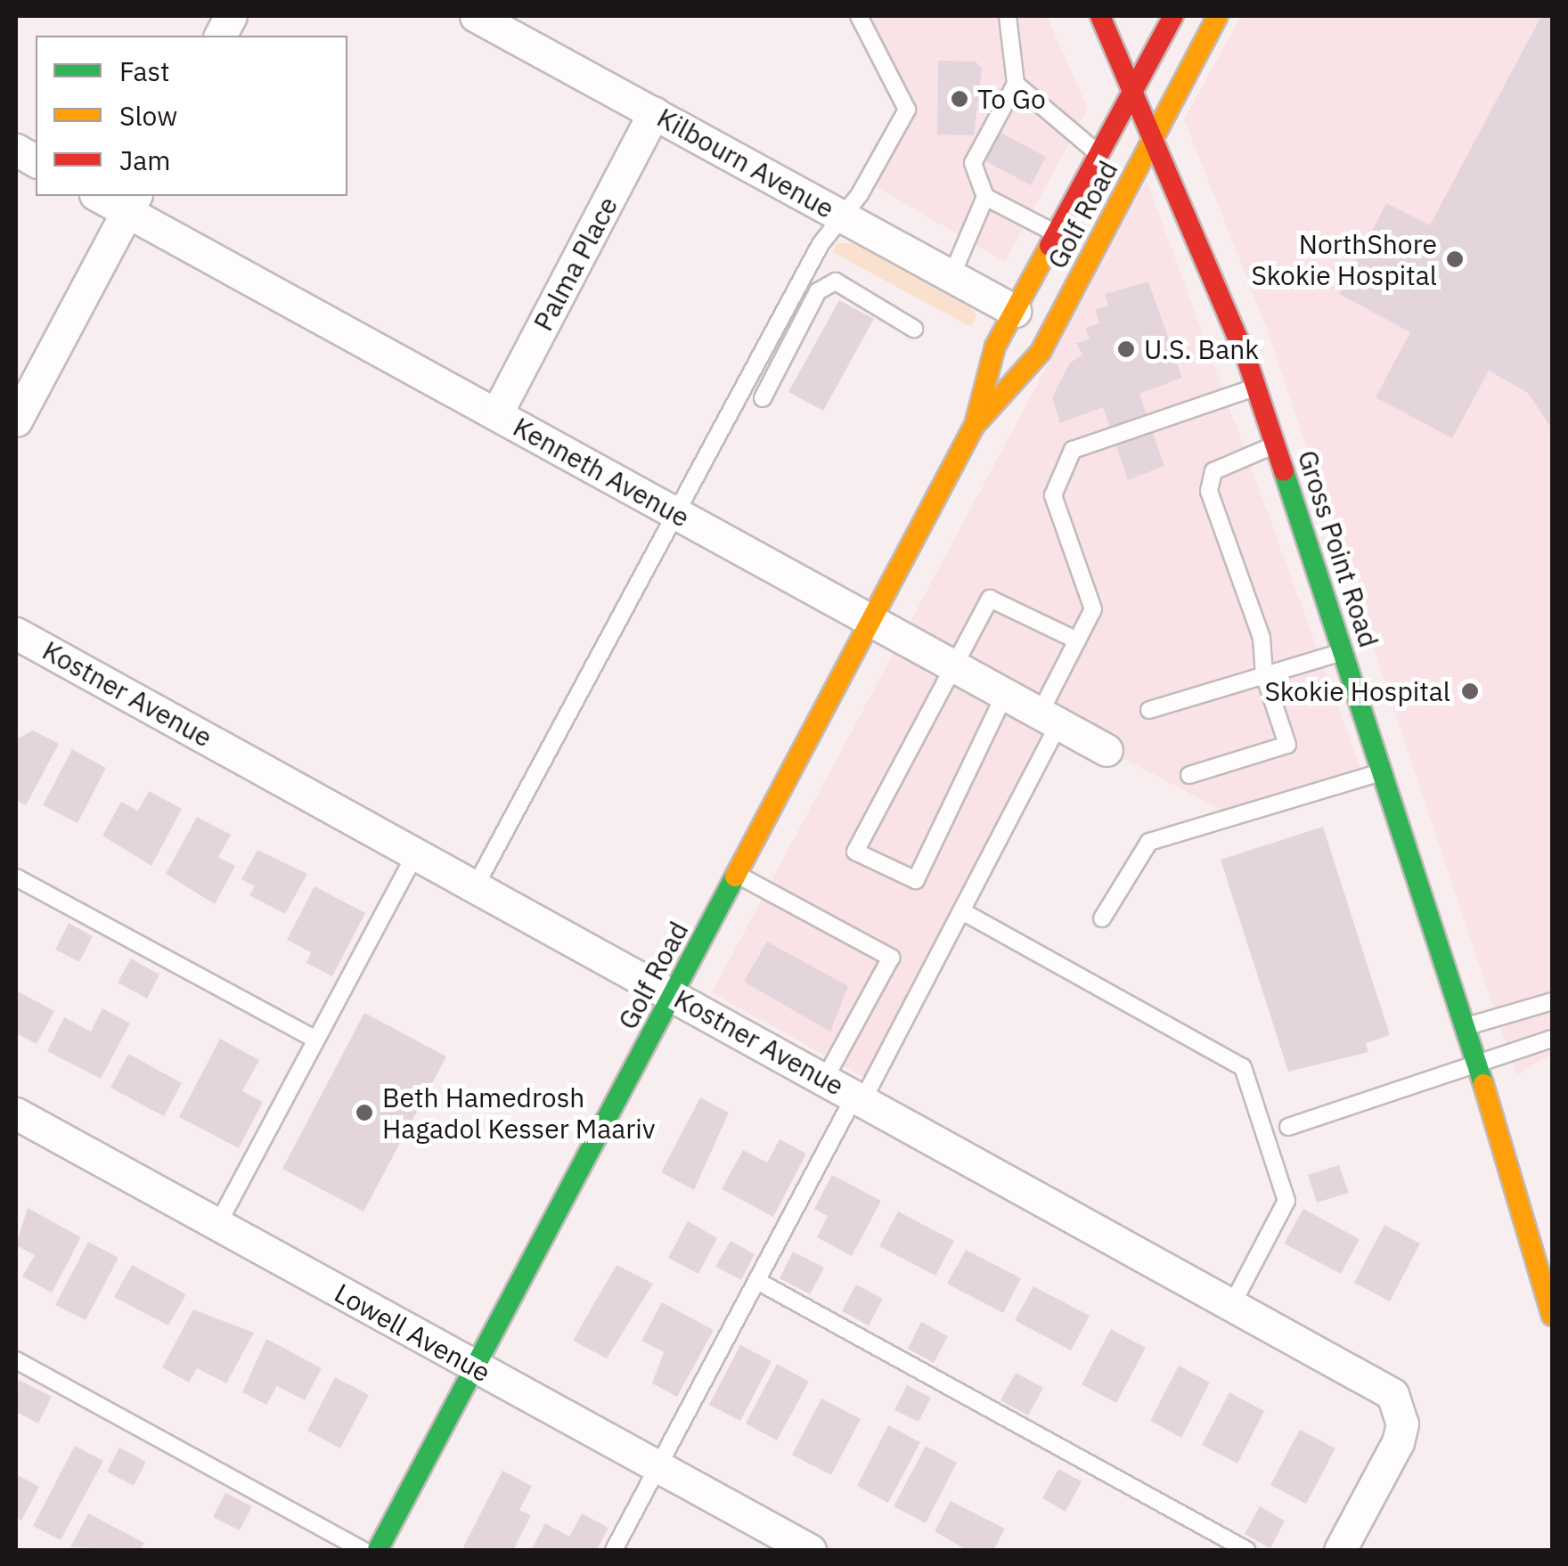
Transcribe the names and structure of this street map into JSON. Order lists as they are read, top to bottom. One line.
{"streets":{"main road":["Golf Road","Gross Point Road"],"street":["Kilbourn Avenue","Palma Place","Kenneth Avenue","Kostner Avenue","Lowell Avenue"]},"crossings":[["Kilbourn Avenue","Golf Road"],["Kilbourn Avenue","Palma Place"],["Golf Road","Kenneth Avenue"],["Golf Road","Gross Point Road"],["Golf Road","Kostner Avenue"],["Golf Road","Lowell Avenue"],["Palma Place","Kenneth Avenue"]],"places":["To Go","NorthShore Skokie Hospital","U.S. Bank","Skokie Hospital","Beth Hamedrosh Hagadol Kesser Maariv"],"legend":["Fast","Slow","Jam"]}
